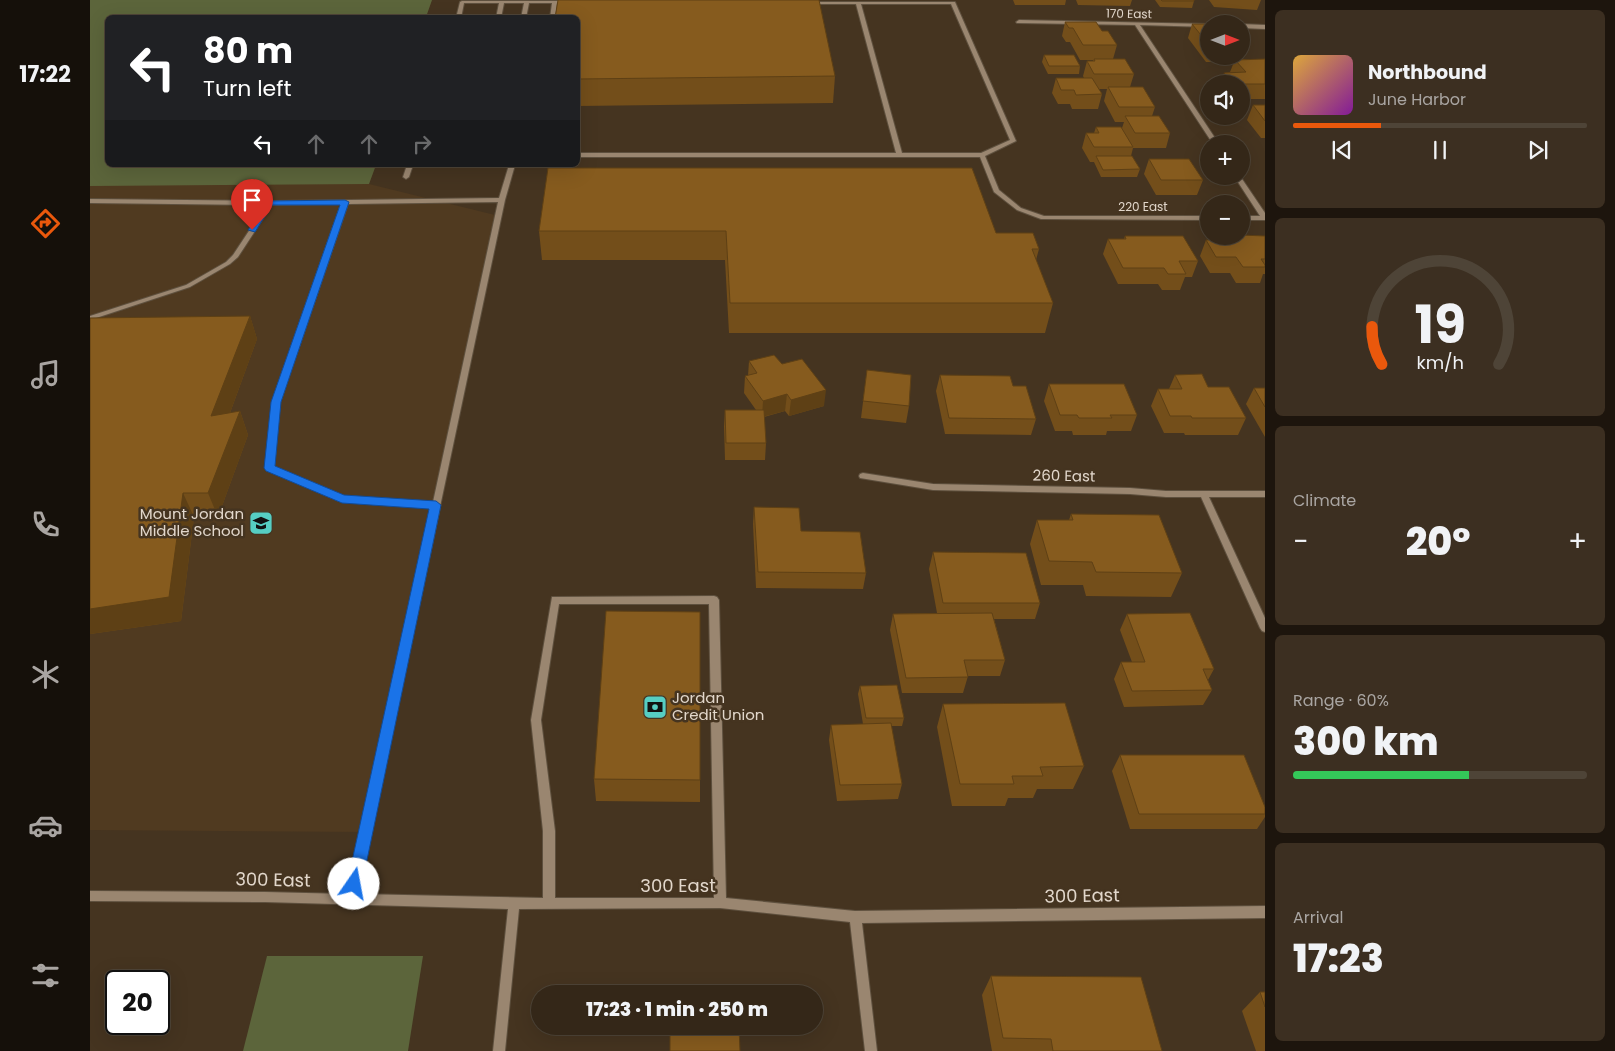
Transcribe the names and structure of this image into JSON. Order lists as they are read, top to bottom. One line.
{"streets":{"street":["170 East","220 East","260 East","300 East"]},"places":{"school or university":["Mount Jordan Middle School"],"bank":["Jordan Credit Union"]},"north":"right","page":{"tabs":"17:22","map_buttons":["+","−"],"turn":["80 m","Turn left"],"song":["Northbound","June Harbor"],"tile":["Climate",["Range · 60%","300 km"],["Arrival","17:23"]],"heat":["−","20°","+"],"limit":"20","trip":"17:23 · 1 min · 250 m","gauge":["19","km/h"]}}
